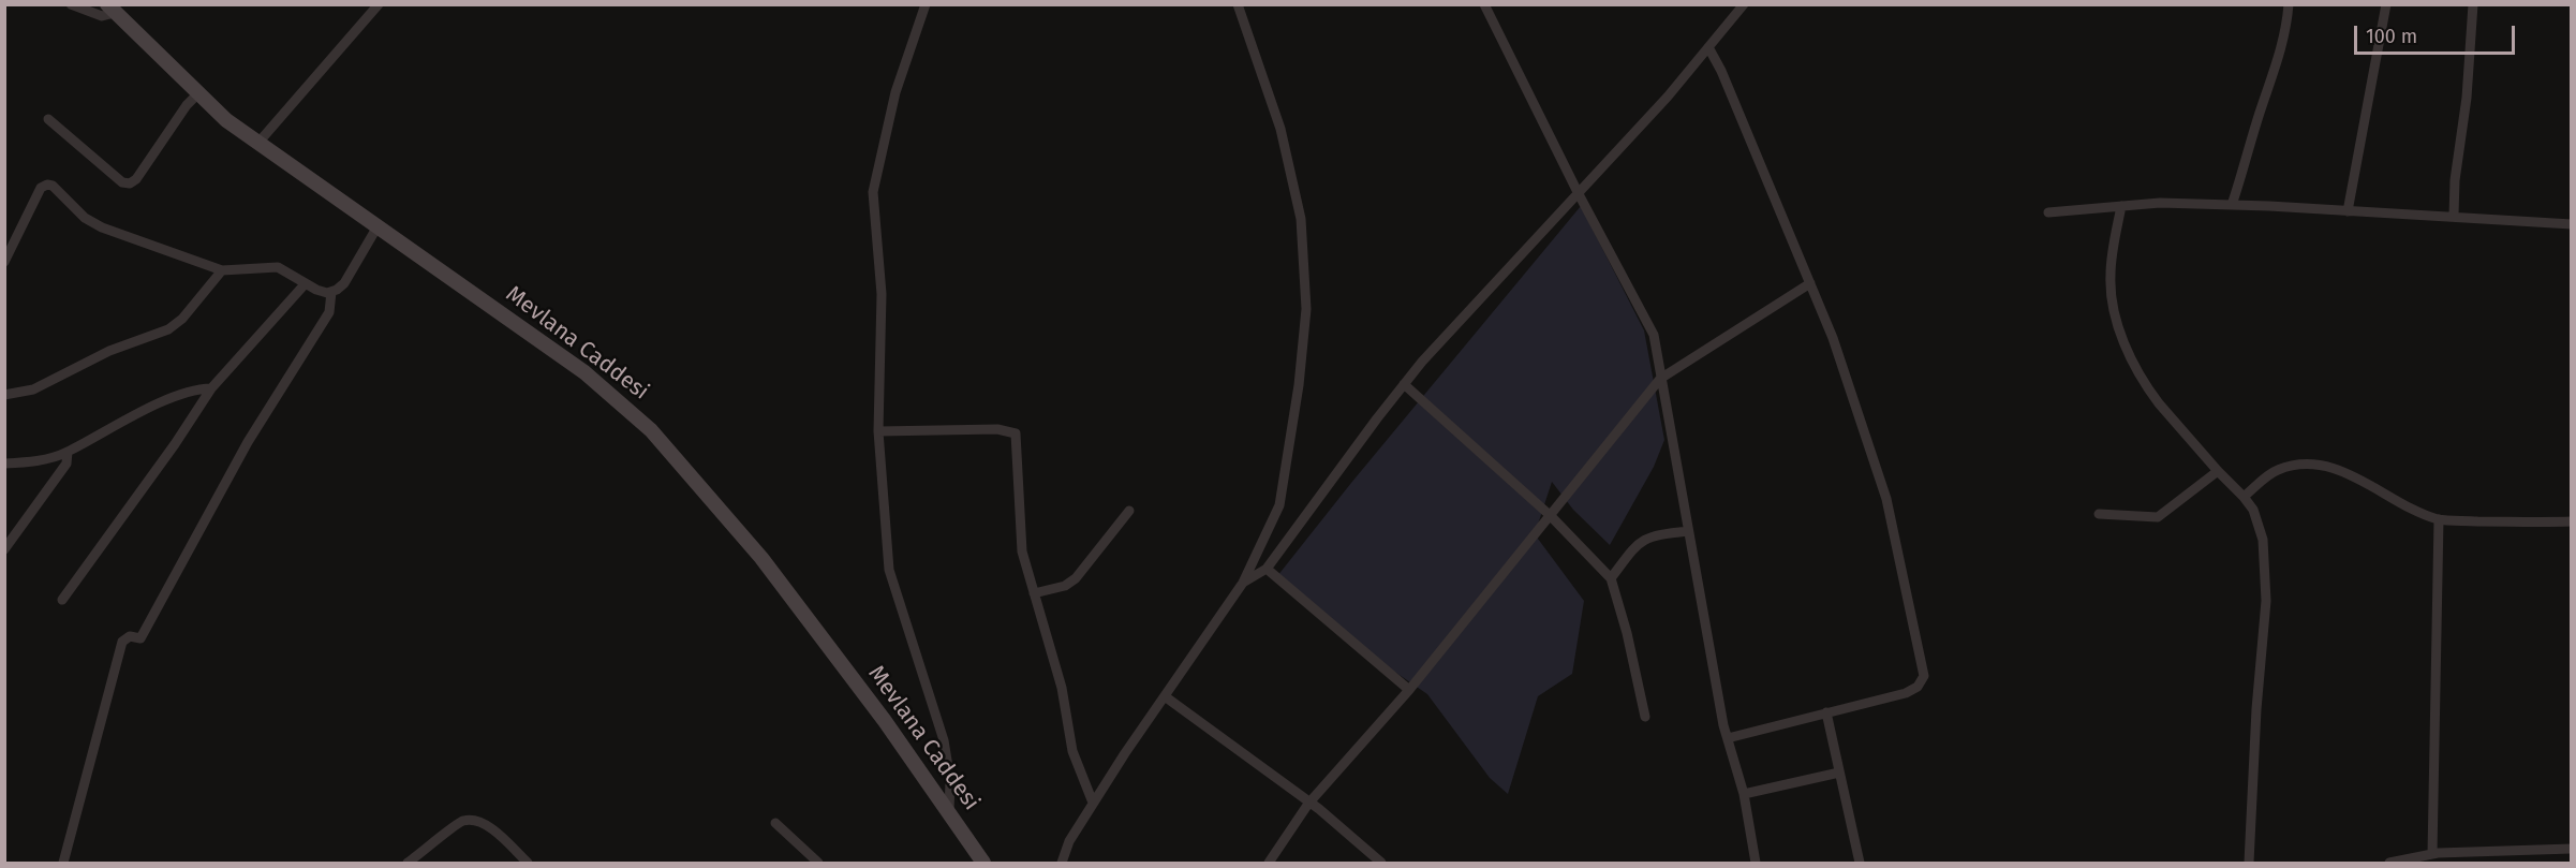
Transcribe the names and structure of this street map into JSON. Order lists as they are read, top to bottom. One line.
{"streets":{"street":["Mevlana Caddesi"]},"scale_bar":"100 m"}
